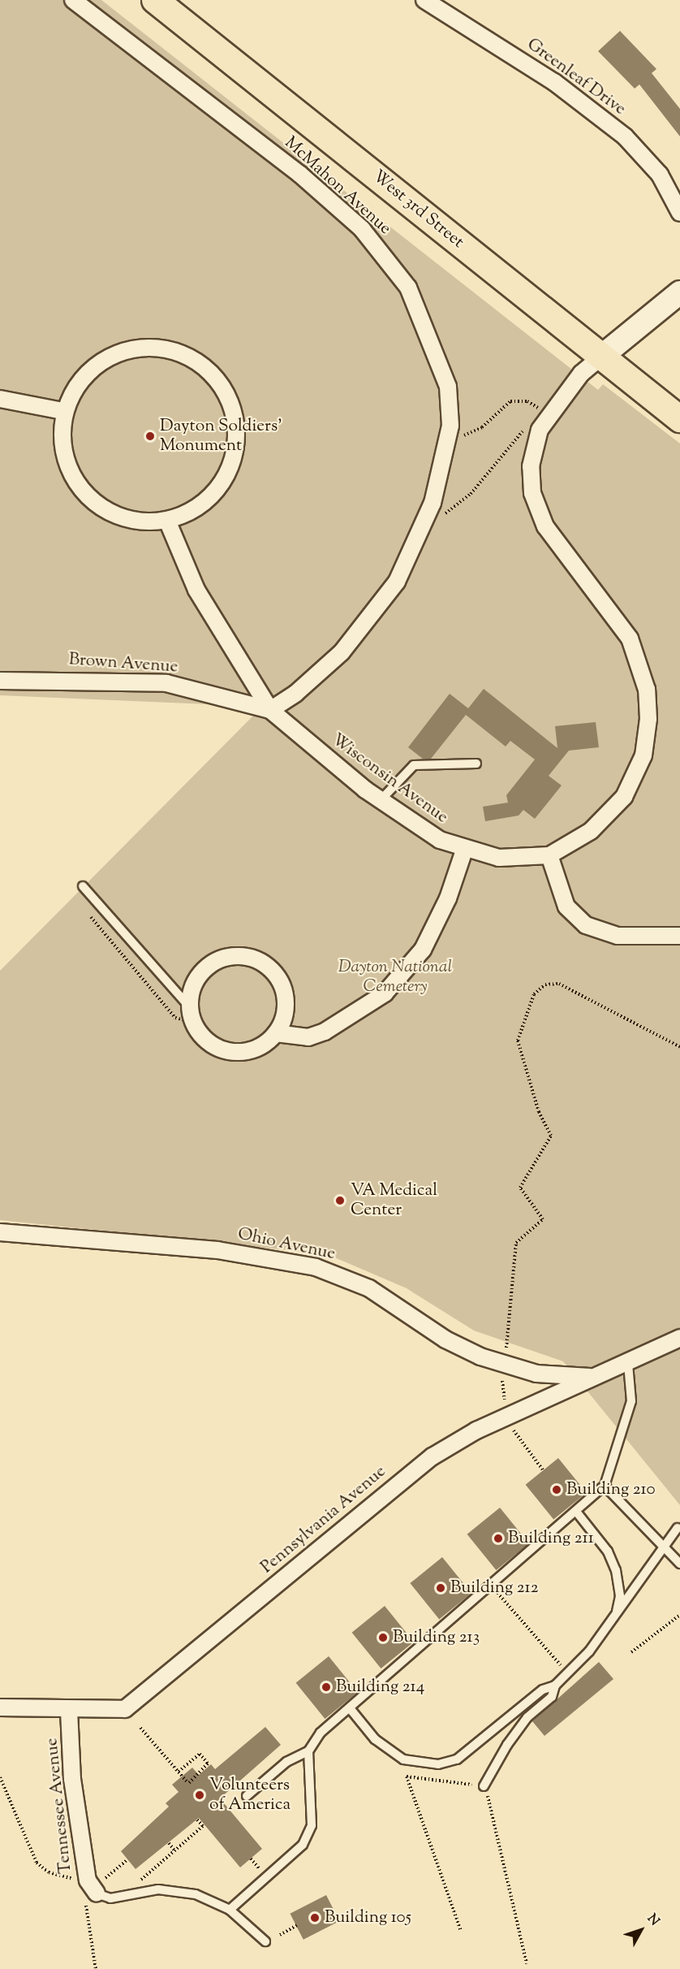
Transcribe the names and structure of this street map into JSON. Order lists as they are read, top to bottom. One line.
{"streets":{"main road":["West 3rd Street"],"street":["Greenleaf Drive","McMahon Avenue","Brown Avenue","Wisconsin Avenue","Ohio Avenue","Pennsylvania Avenue","Tennessee Avenue"]},"crossings":[["McMahon Avenue","Brown Avenue"],["McMahon Avenue","Wisconsin Avenue"],["West 3rd Street","Wisconsin Avenue"],["Brown Avenue","Wisconsin Avenue"],["Ohio Avenue","Pennsylvania Avenue"],["Pennsylvania Avenue","Tennessee Avenue"]],"parks":["Dayton National Cemetery"],"places":["Dayton Soldiers’ Monument","VA Medical Center","Building 210","Building 211","Building 212","Building 213","Building 214","Volunteers of America","Building 105"],"north":"top right"}
